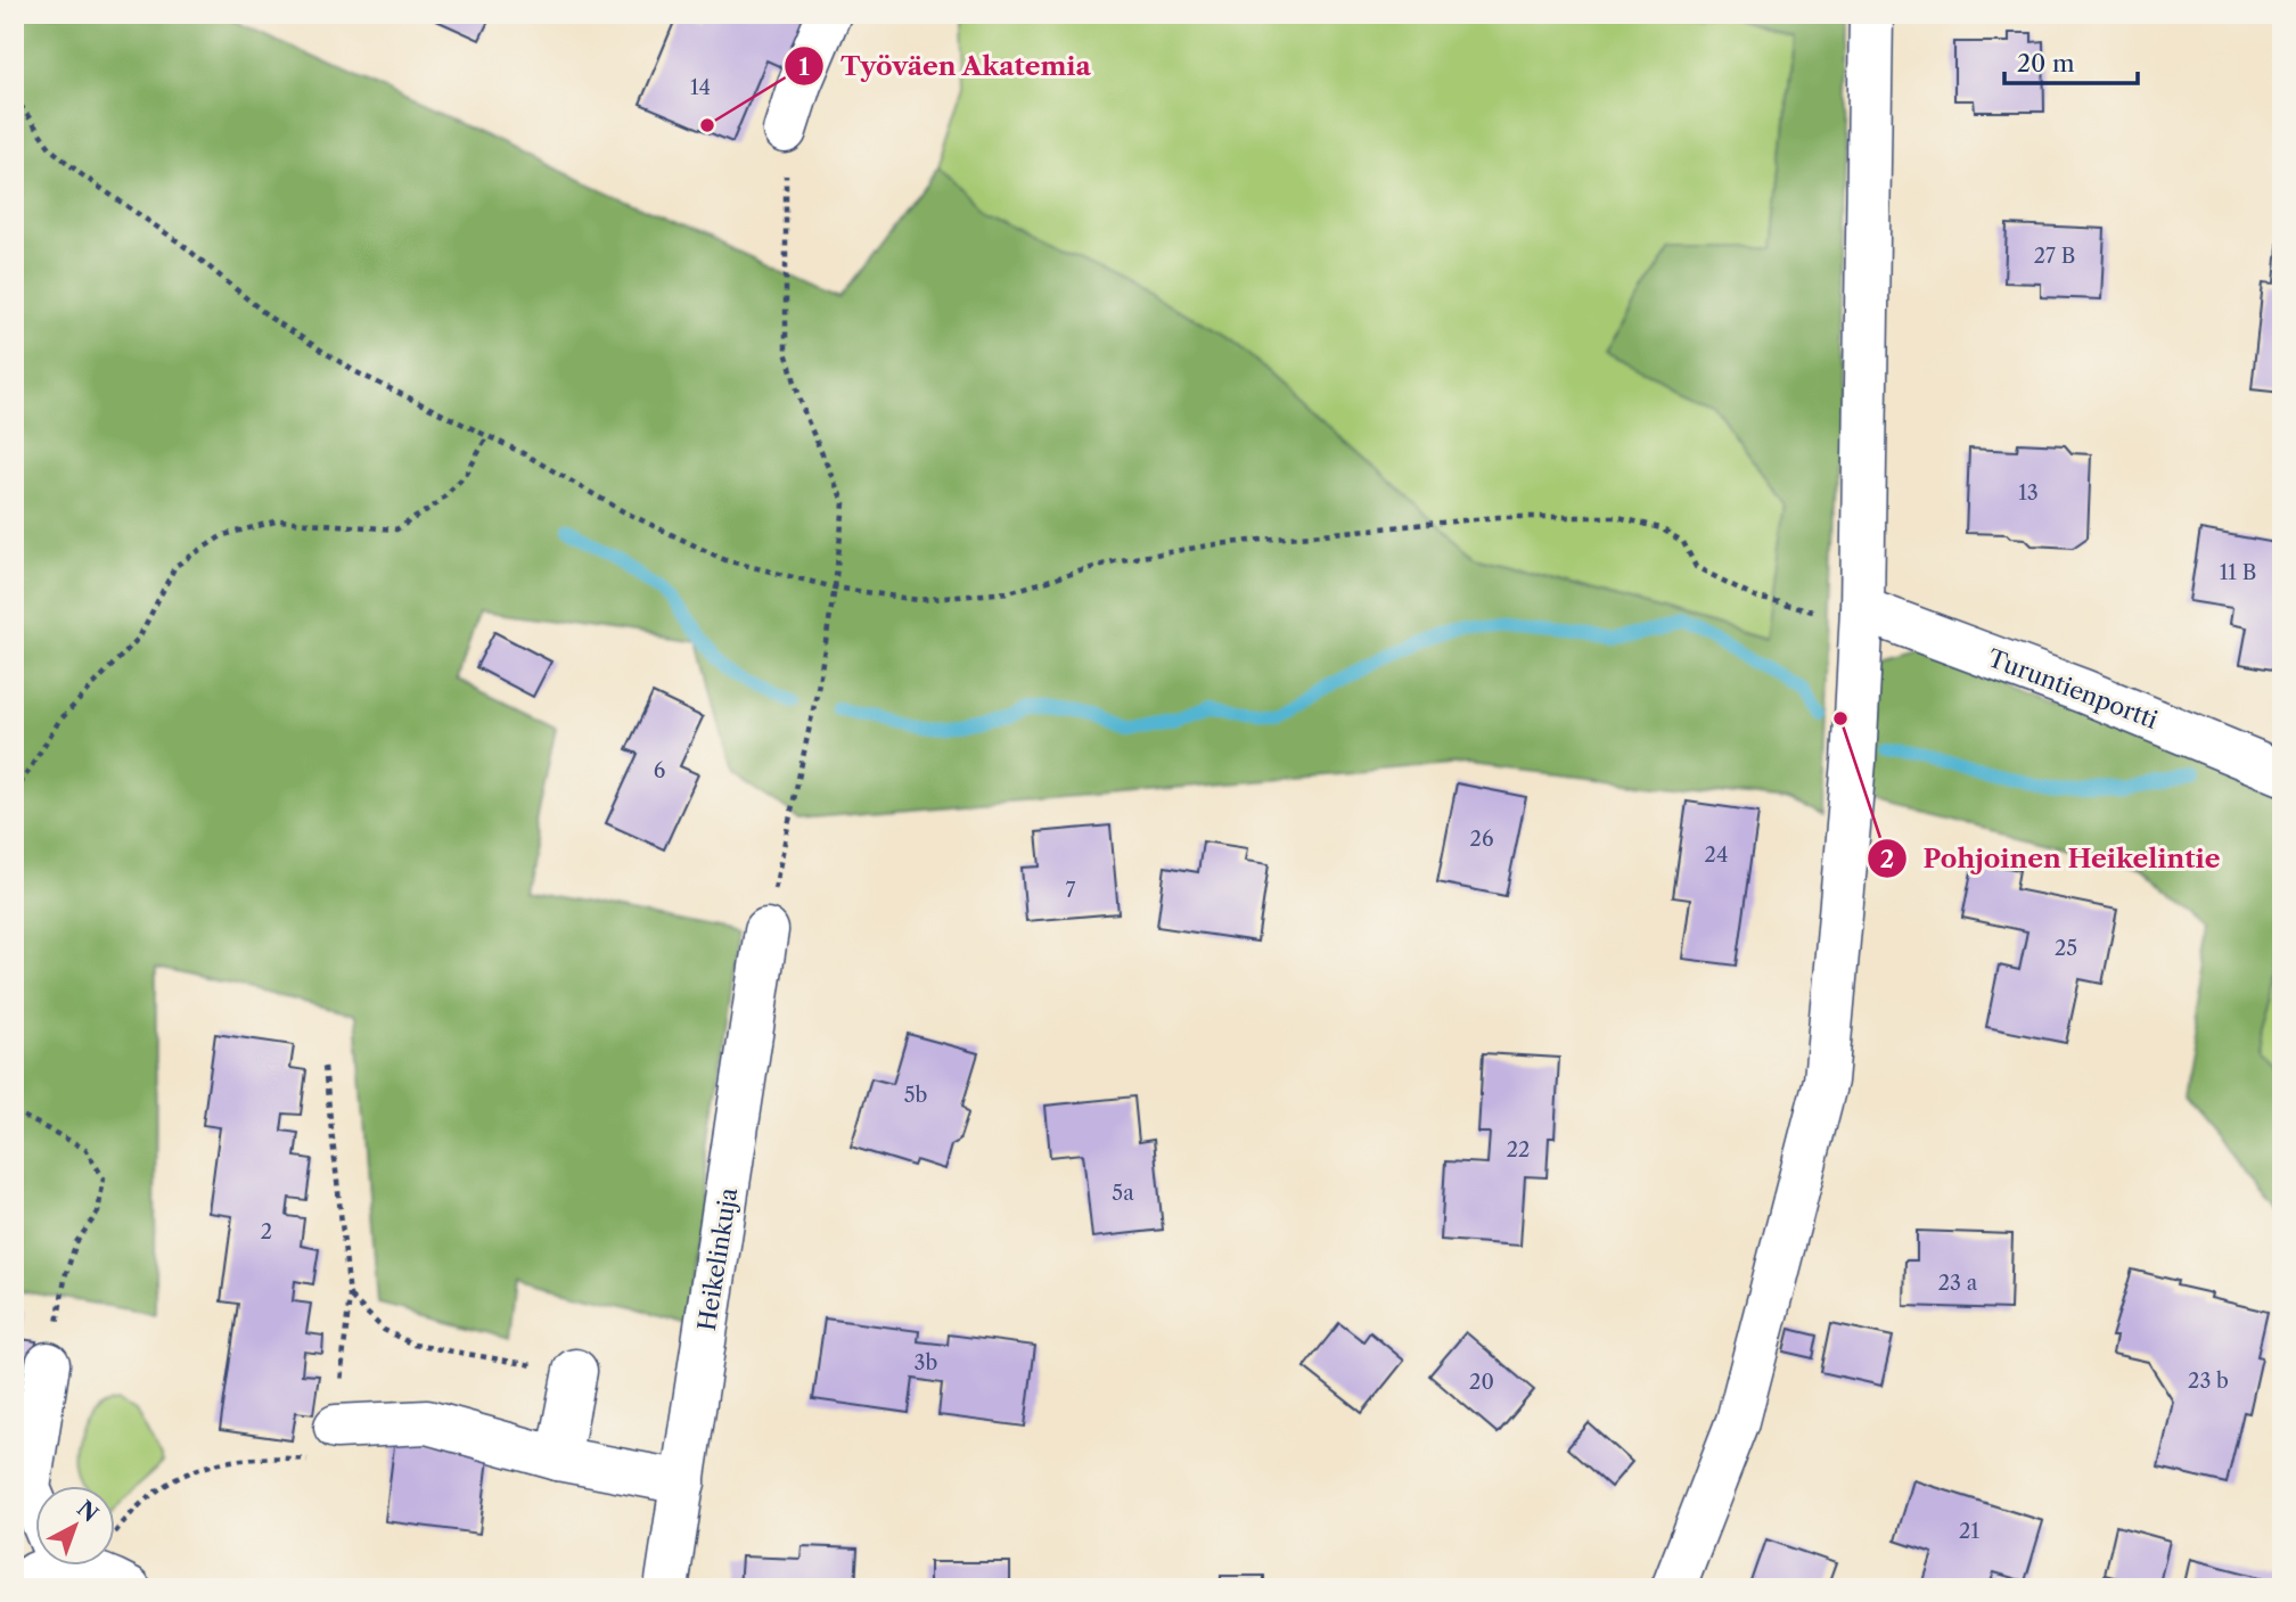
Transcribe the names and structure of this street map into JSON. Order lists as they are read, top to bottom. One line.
{"streets":{"street":["Turuntienportti","Heikelinkuja"]},"places":["Työväen Akatemia","Pohjoinen Heikelintie"],"house_numbers":["14","27 B","13","11 B","6","26","24","7","25","5b","22","5a","2","23 a","3b","23 b","20","21"],"scale_bar":"20 m","north":"top right"}
